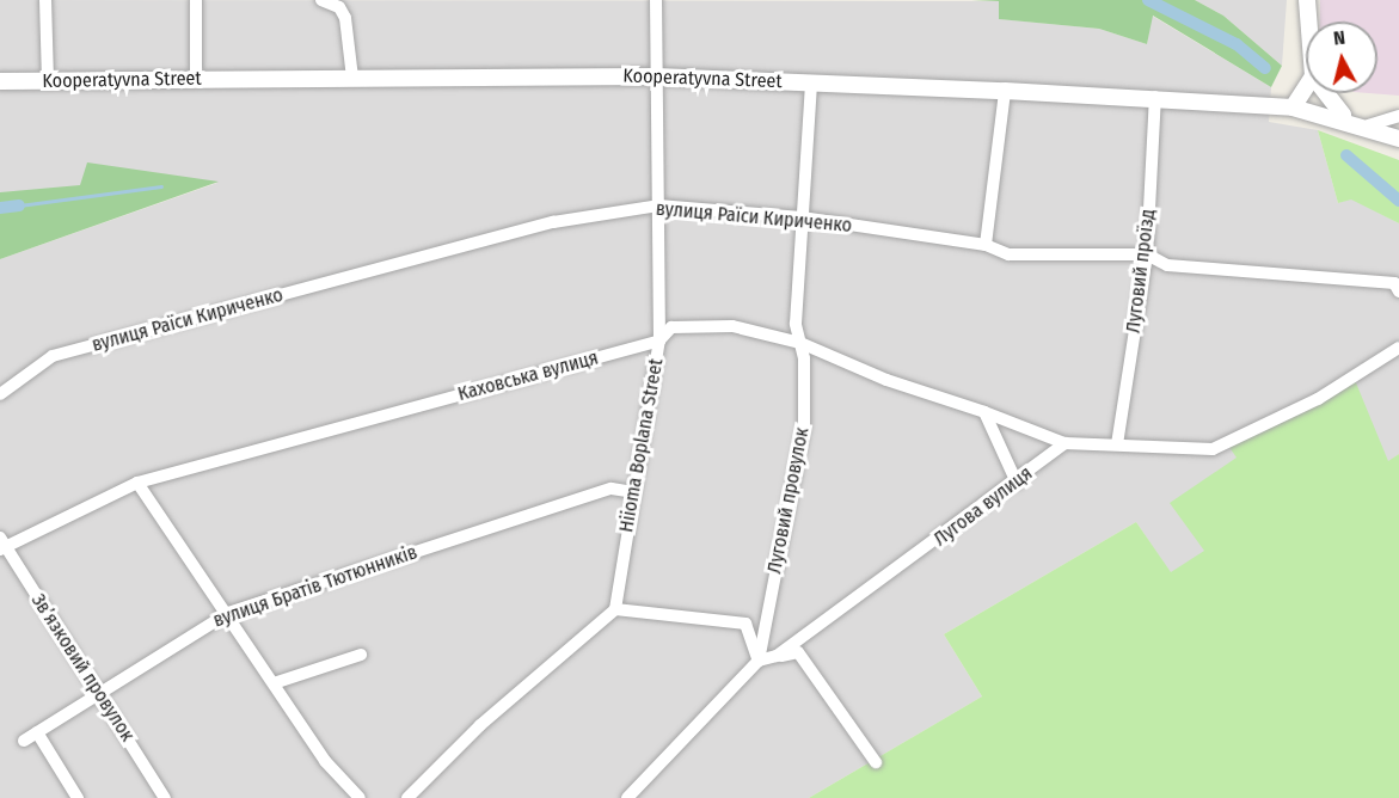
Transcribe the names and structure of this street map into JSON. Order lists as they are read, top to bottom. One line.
{"streets":{"street":["Kooperatyvna Street","вулиця Раїси Кириченко","Луговий проїзд","Каховська вулиця","Hiioma Boplana Street","Луговий провулок","Лугова вулиця","вулиця Братів Тютюнників","Звʼязковий провулок"]},"crossings":[["Kooperatyvna Street","Луговий проїзд"],["Kooperatyvna Street","Hiioma Boplana Street"],["Kooperatyvna Street","Луговий провулок"],["вулиця Раїси Кириченко","Луговий проїзд"],["вулиця Раїси Кириченко","Hiioma Boplana Street"],["вулиця Раїси Кириченко","Луговий провулок"],["Каховська вулиця","Hiioma Boplana Street"],["Каховська вулиця","Луговий провулок"],["Каховська вулиця","Лугова вулиця"],["Каховська вулиця","Звʼязковий провулок"],["Hiioma Boplana Street","вулиця Братів Тютюнників"],["Луговий провулок","Лугова вулиця"],["вулиця Братів Тютюнників","Звʼязковий провулок"]],"north":"top"}
